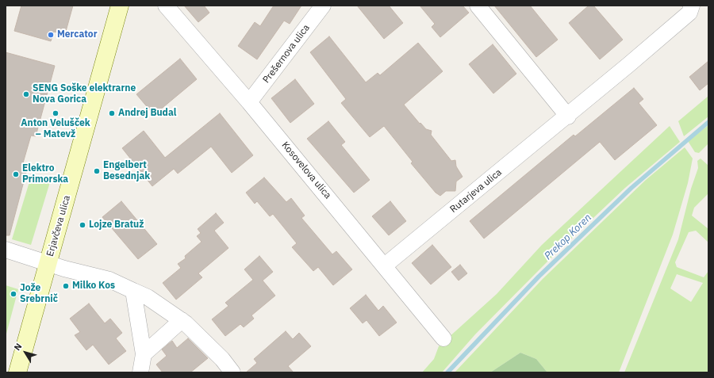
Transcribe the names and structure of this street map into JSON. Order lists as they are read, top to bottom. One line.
{"streets":{"main road":["Erjavčeva ulica"],"street":["Prešernova ulica","Kosovelova ulica","Rutarjeva ulica"]},"crossings":[["Prešernova ulica","Kosovelova ulica"],["Kosovelova ulica","Rutarjeva ulica"]],"water":["Prekop Koren"],"places":["Mercator","SENG Soške elektrarne Nova Gorica","Anton Velušček – Matevž","Andrej Budal","Engelbert Besednjak","Elektro Primorska","Lojze Bratuž","Milko Kos","Jože Srebrnič"],"north":"top left"}
